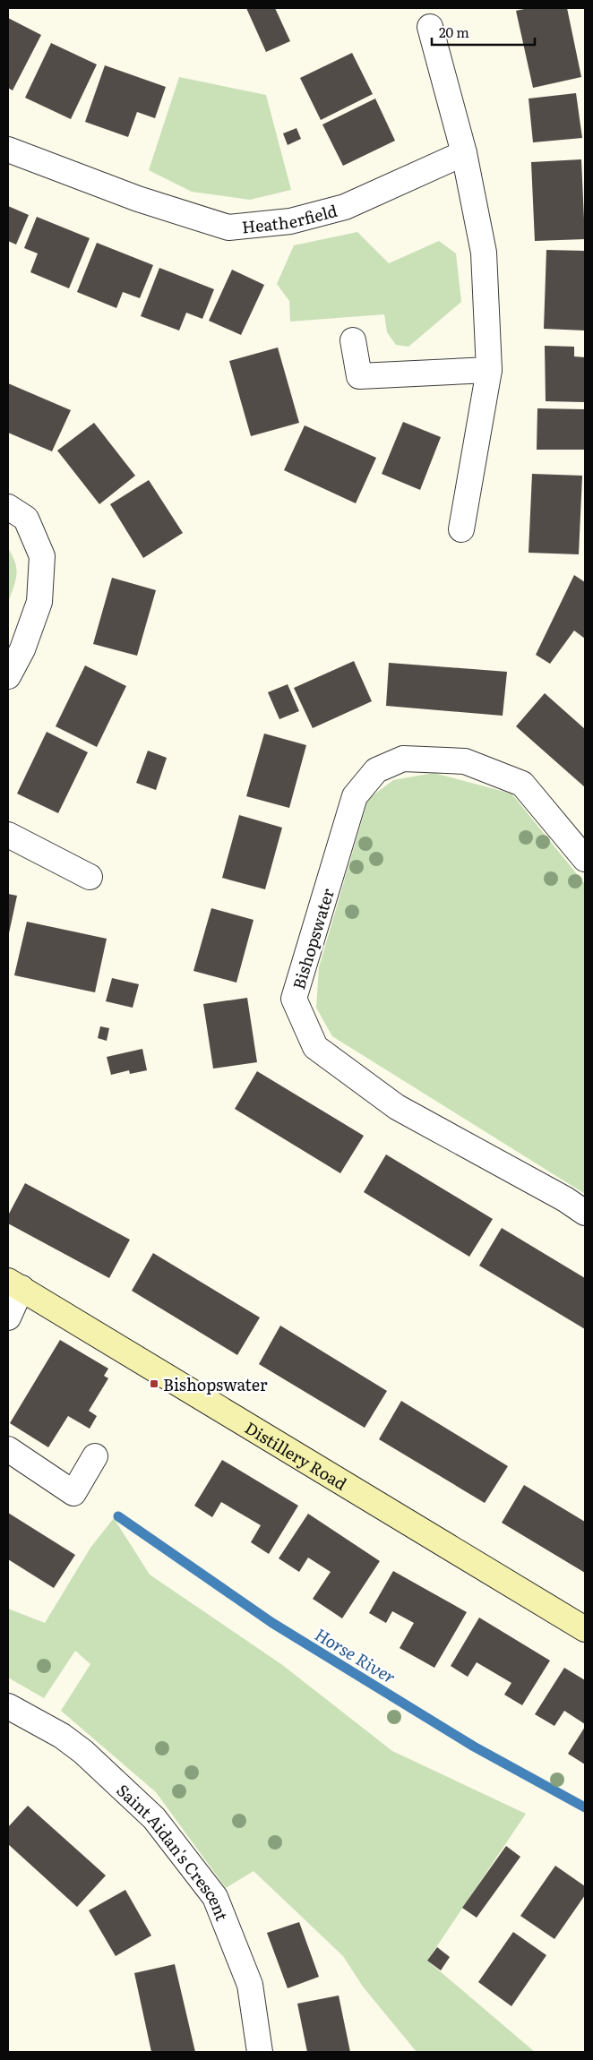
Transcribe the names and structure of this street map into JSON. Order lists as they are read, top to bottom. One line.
{"streets":{"main road":["Distillery Road"],"street":["Heatherfield","Bishopswater","Saint Aidan's Crescent"]},"water":["Horse River"],"places":{"transit":["Bishopswater"]},"scale_bar":"20 m"}
